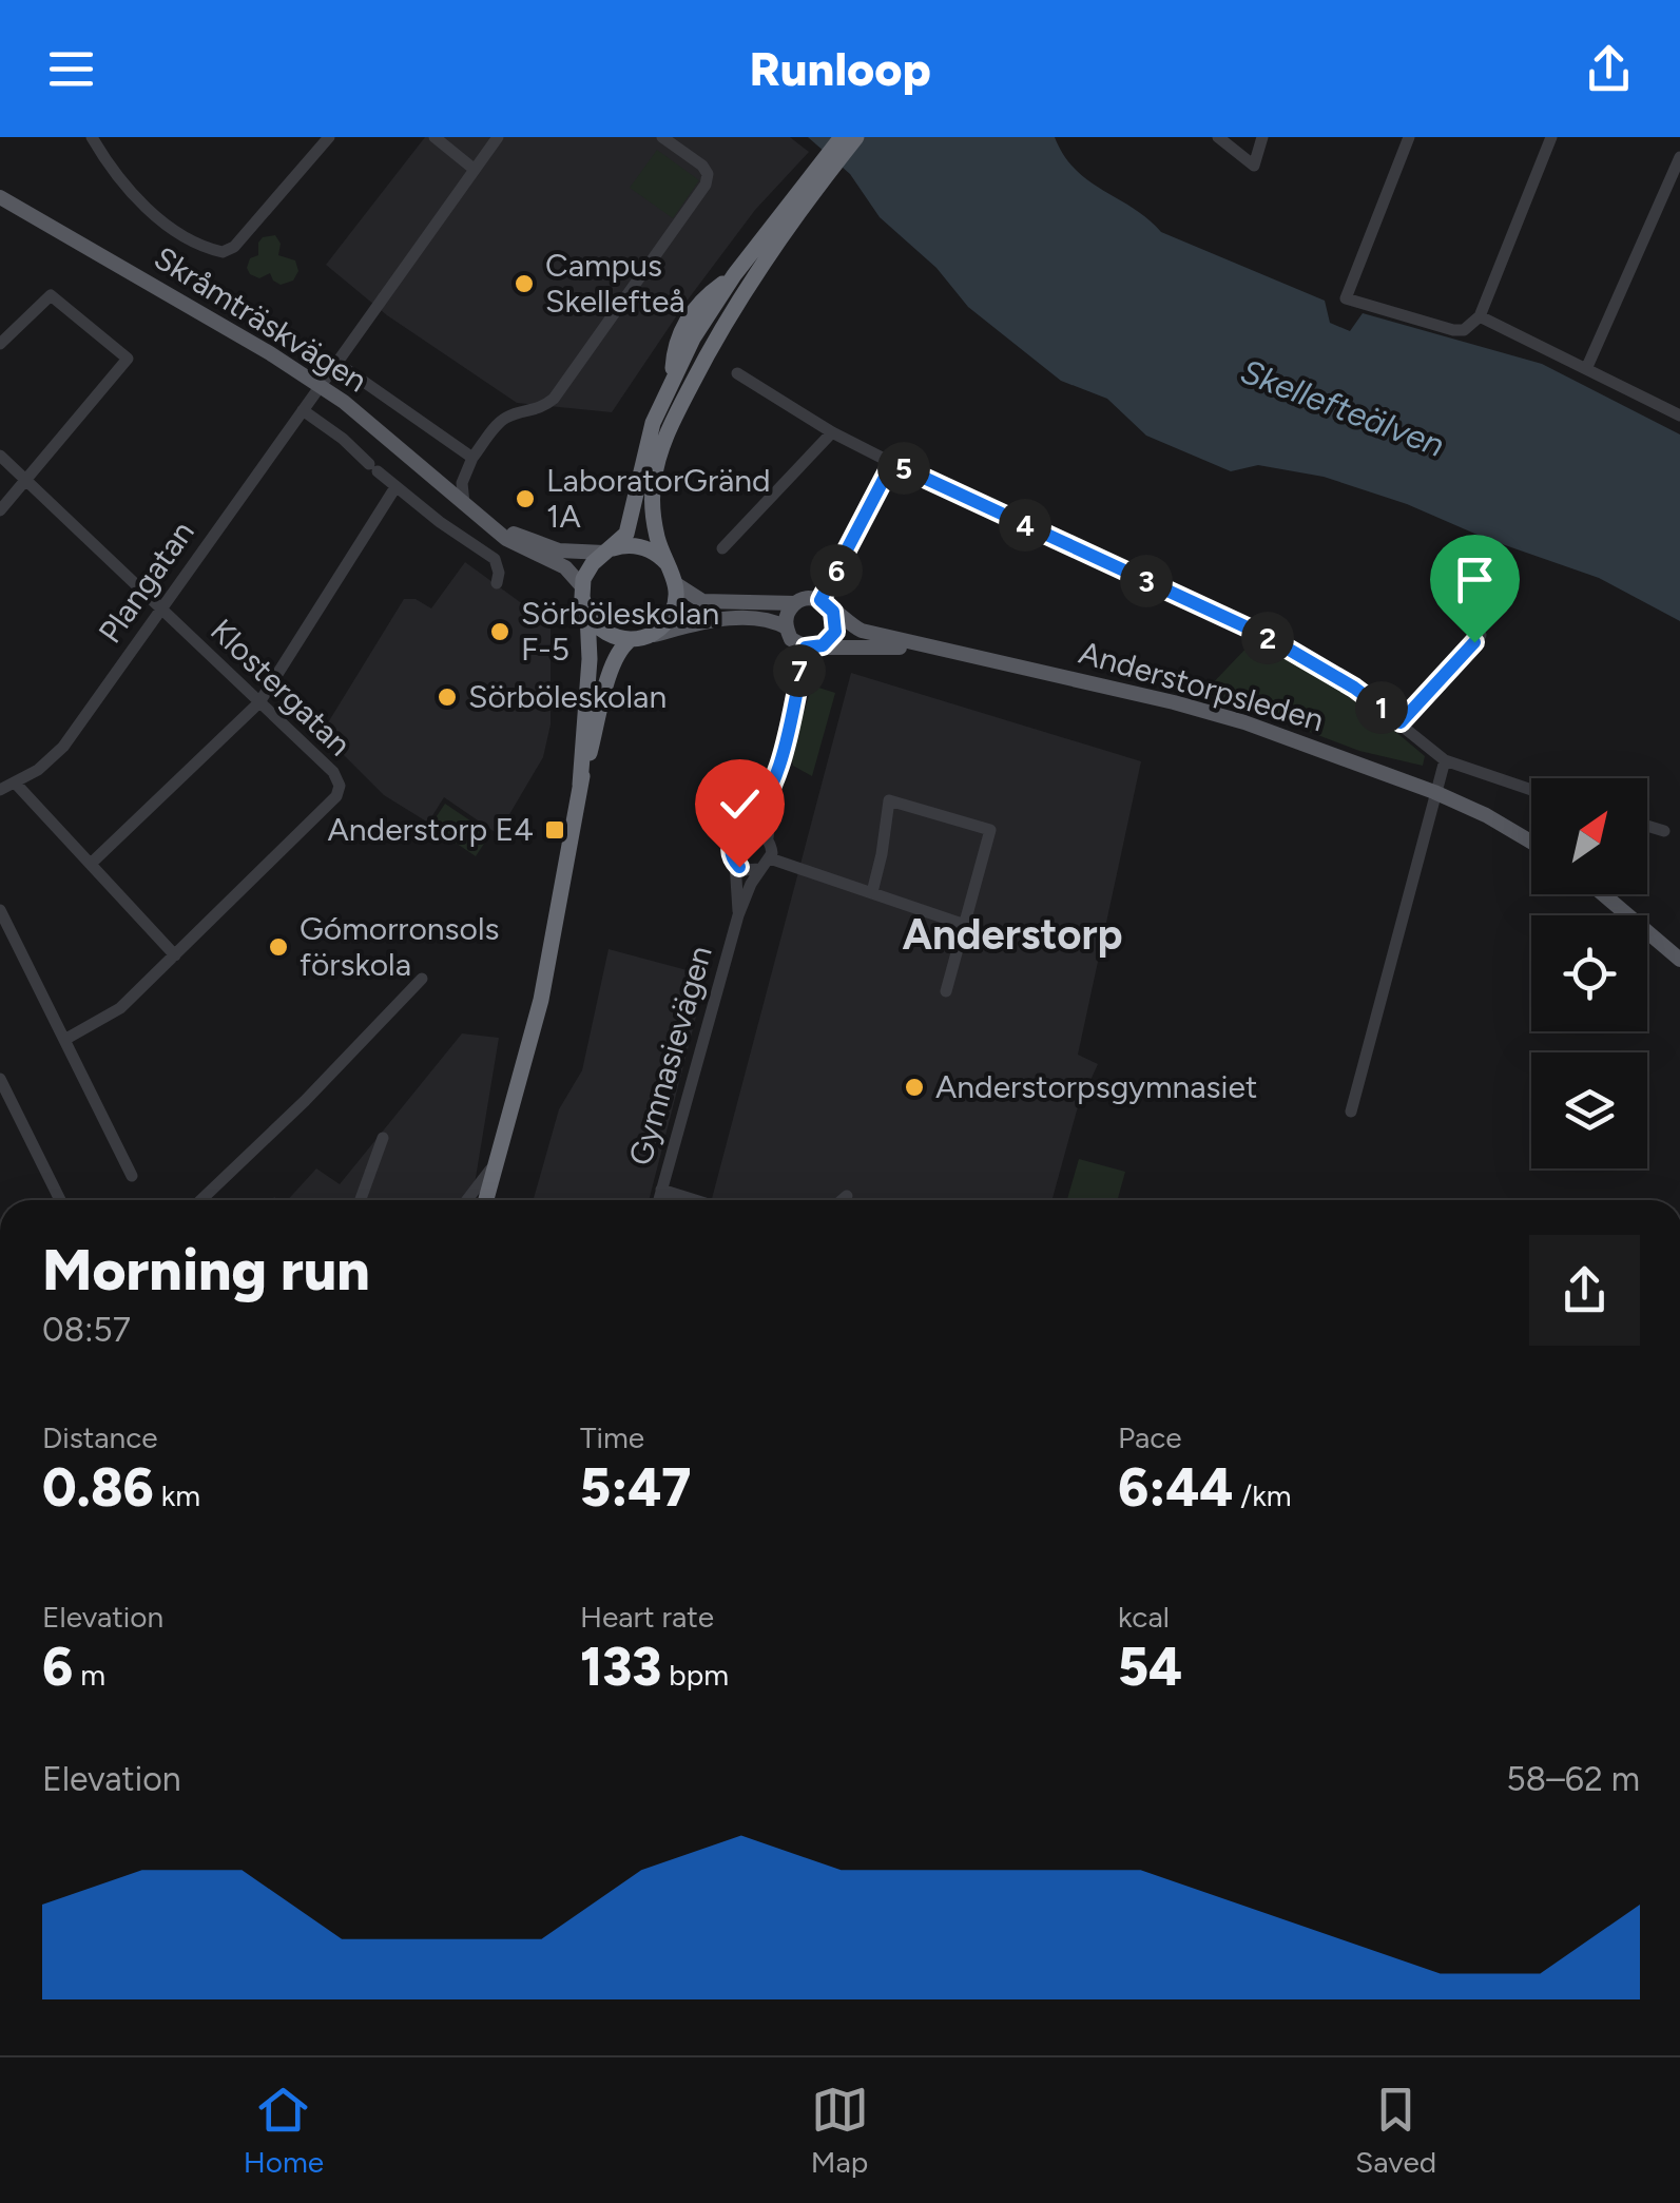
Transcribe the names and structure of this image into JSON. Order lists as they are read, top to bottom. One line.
{"streets":{"main road":["Skråmträskvägen","Anderstorpsleden"],"street":["Plangatan","Klostergatan","Gymnasievägen"]},"crossings":[["Skråmträskvägen","Plangatan"],["Plangatan","Klostergatan"]],"districts":["Anderstorp"],"water":["Skellefteälven"],"places":{"other":["Campus Skellefteå","LaboratorGränd 1A","Sörböleskolan F-5","Sörböleskolan","Gómorronsols förskola","Anderstorpsgymnasiet"],"transit":["Anderstorp E4"]},"north":"top right","page":{"header":"Runloop","pins":["5","4","6","3","2","7","1"],"heading":["Morning run","08:57"],"stats":[["Distance","0.86 km"],["Time","5:47"],["Pace","6:44 /km"],["Elevation","6 m"],["Heart rate","133 bpm"],["kcal","54"]],"chart":["Elevation","58–62 m"],"tabs":["Home","Map","Saved"]}}
